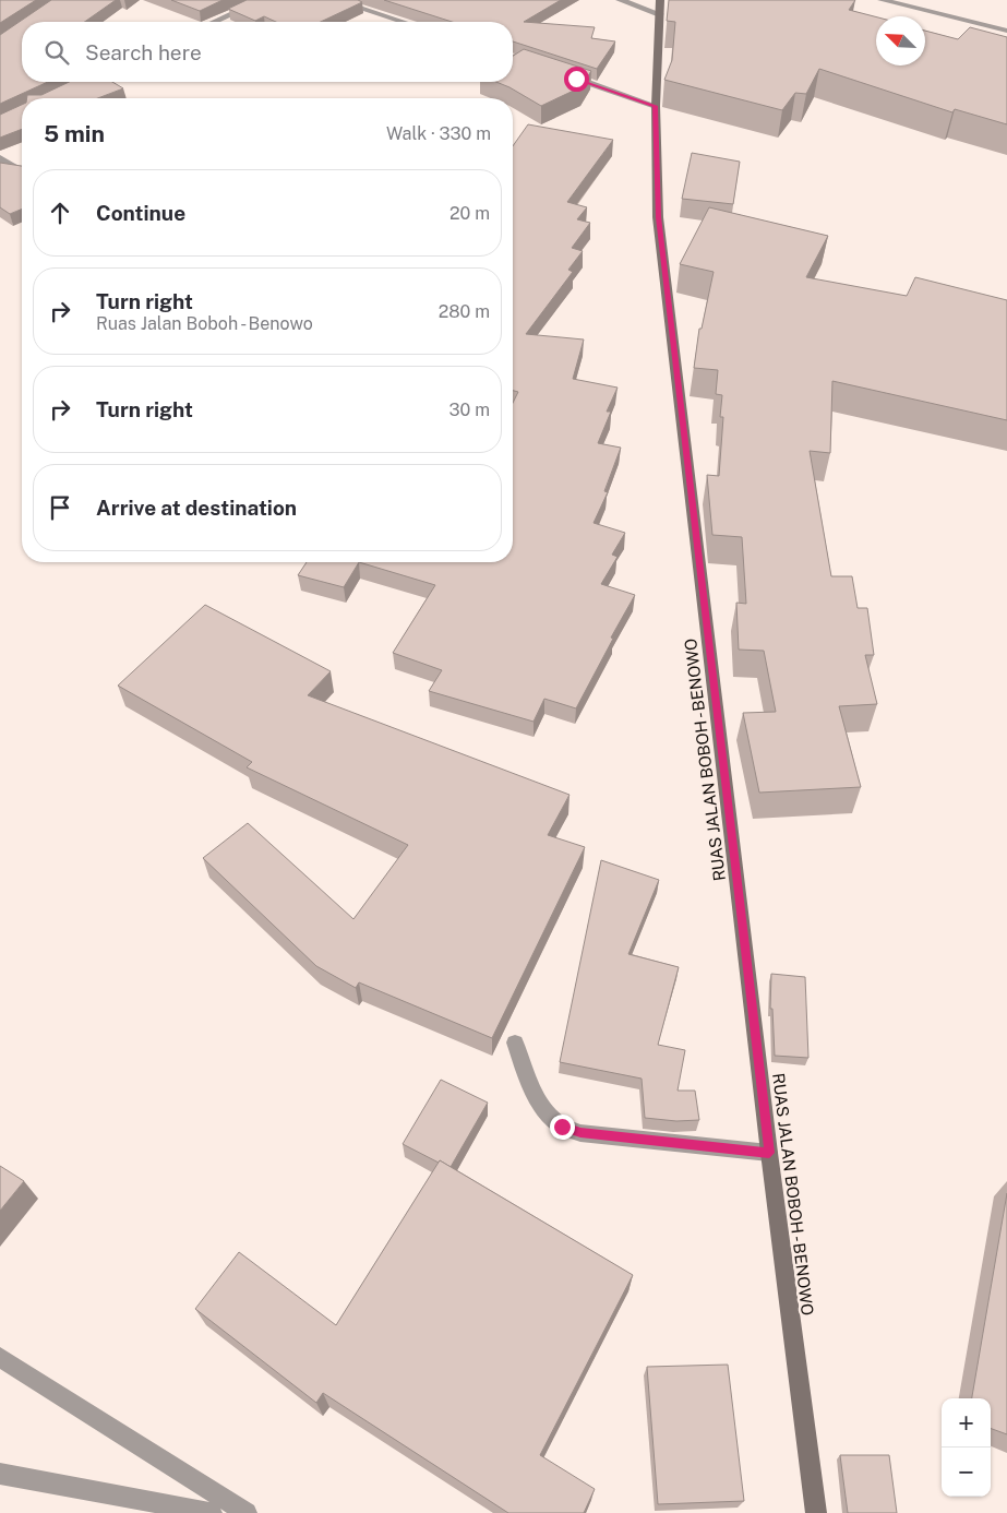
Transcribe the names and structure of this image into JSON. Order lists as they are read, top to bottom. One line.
{"streets":{"main road":["RUAS JALAN BOBOH - BENOWO"]},"north":"top left","page":{"search":"Search here","heading":["5 min","Walk · 330 m"],"list":[["Continue","20 m"],["Turn right","Ruas Jalan Boboh - Benowo","280 m"],["Turn right","30 m"],"Arrive at destination"],"map_buttons":["+","−"]}}
